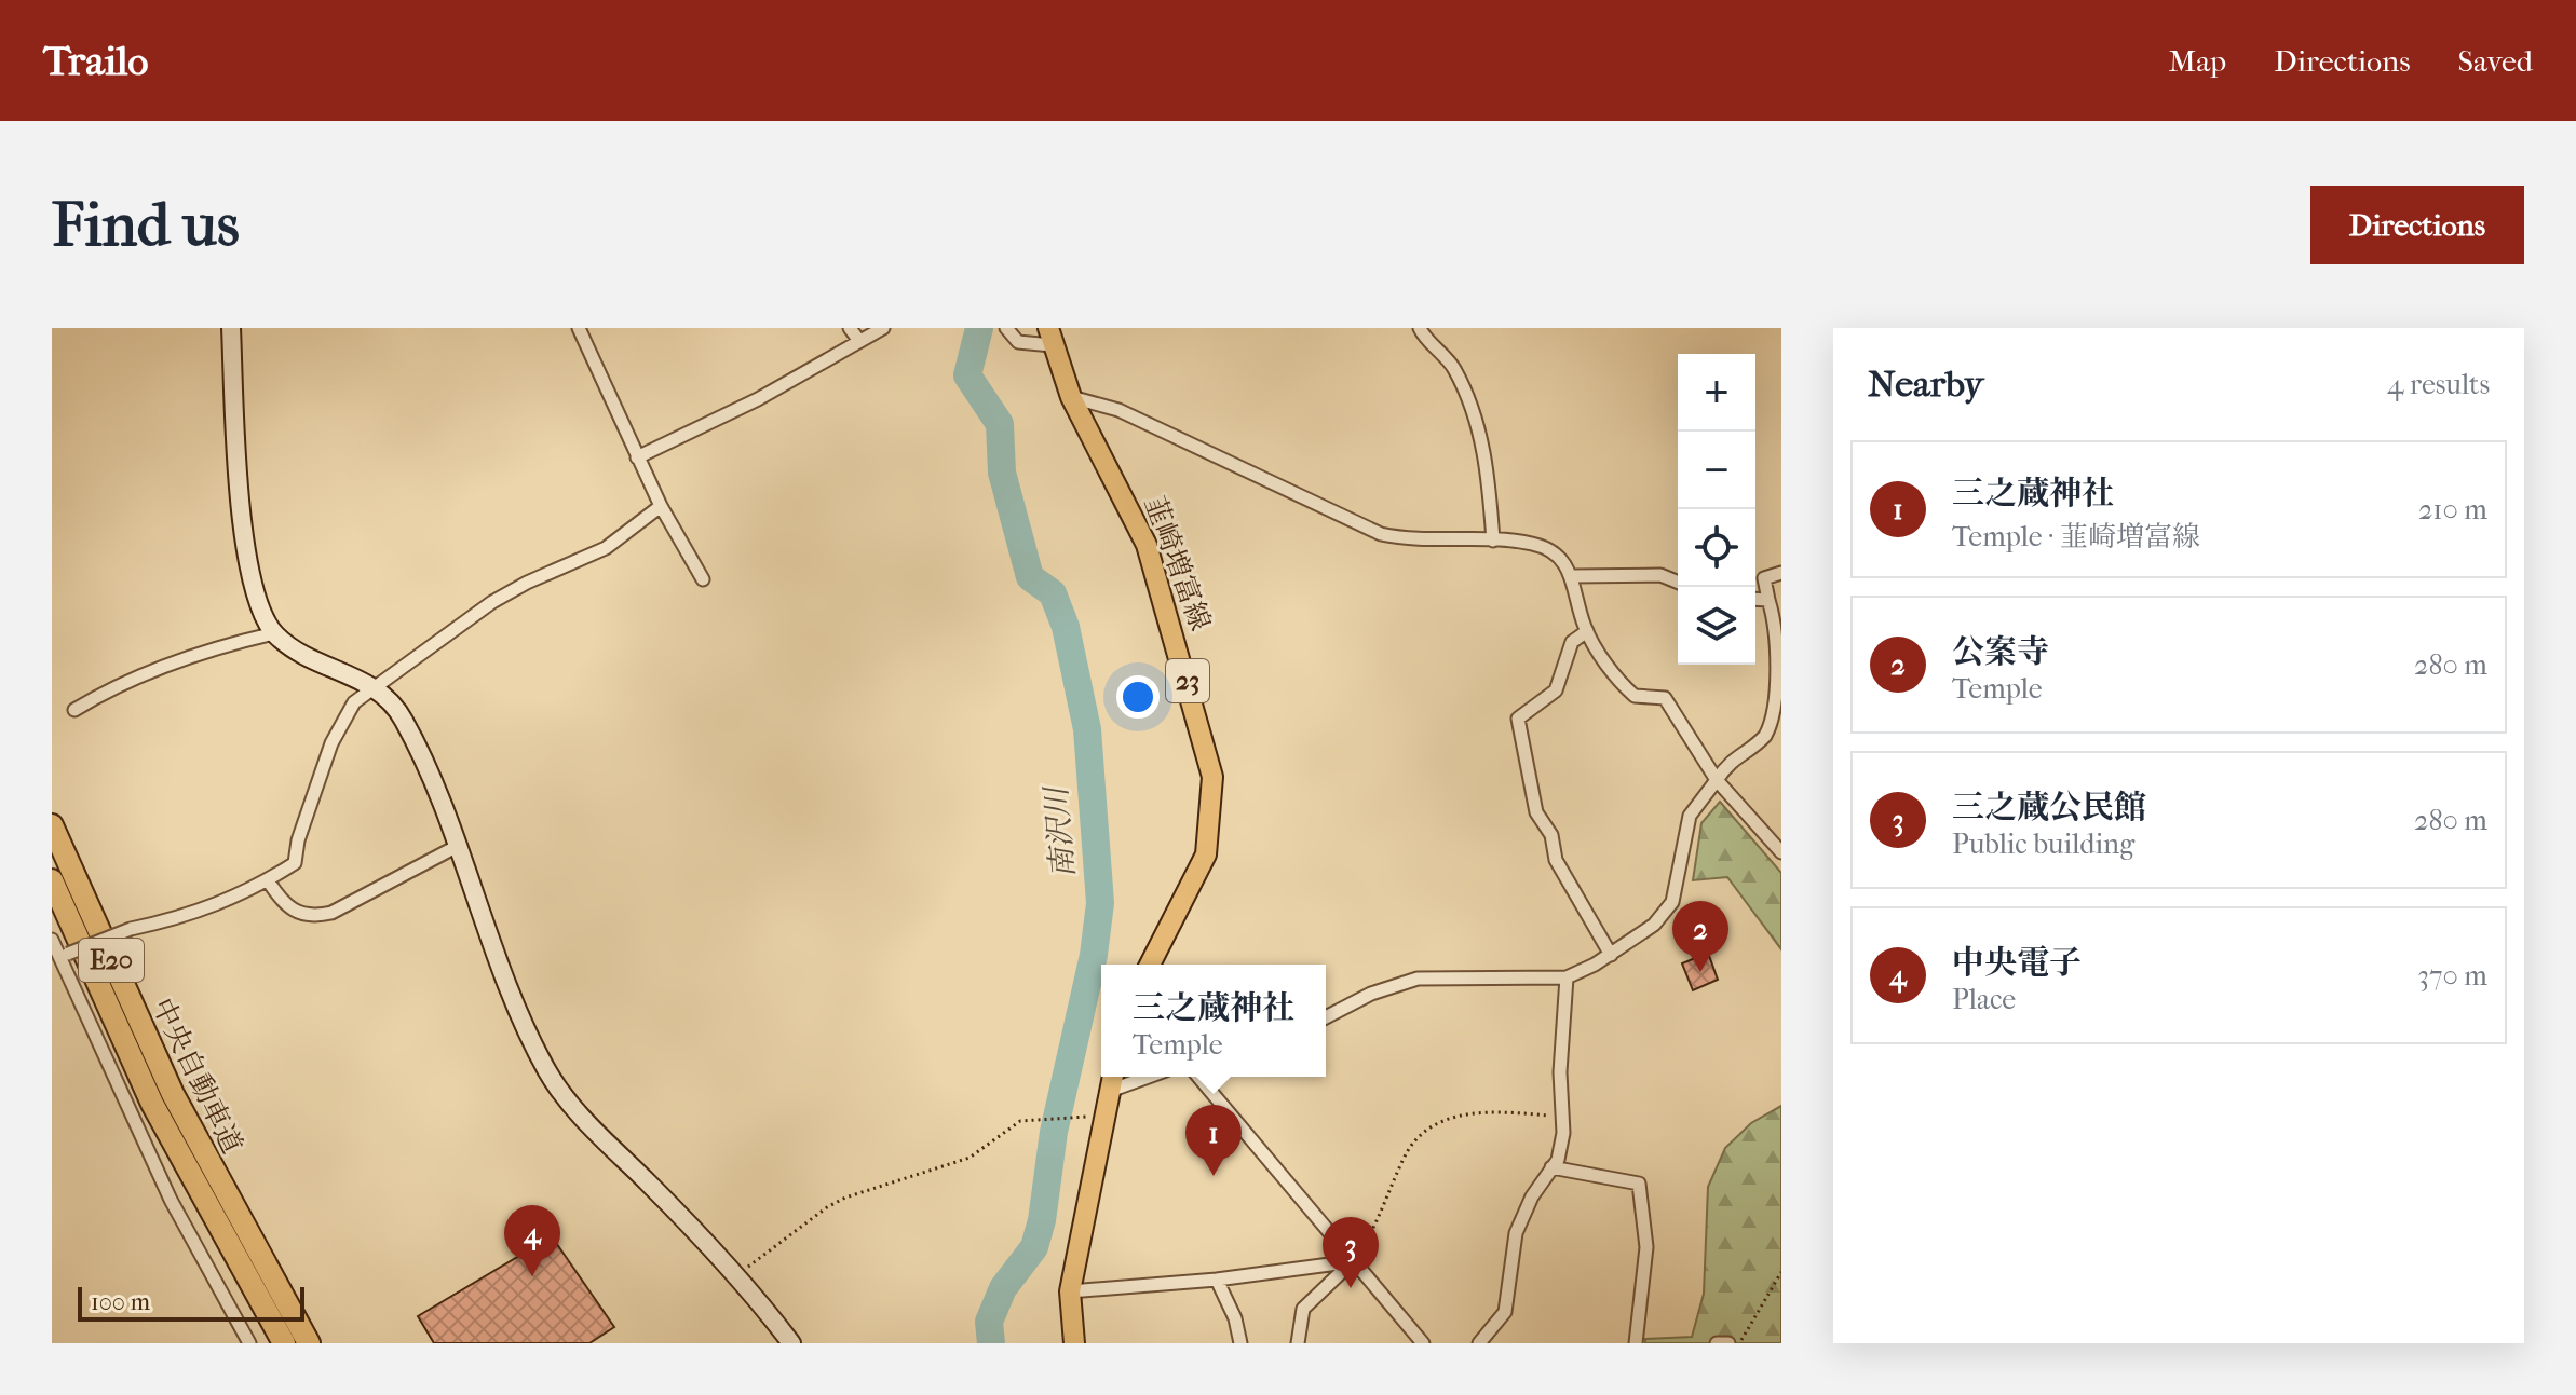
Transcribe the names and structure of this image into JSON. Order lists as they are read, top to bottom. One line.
{"streets":{"highway":["E20","中央自動車道"],"main road":["韮崎増富線","23"]},"water":["南沢川"],"scale_bar":"100 m","page":{"header":"Trailo","nav":["Map","Directions","Saved"],"buttons":"Directions","title":"Find us","heading":["Nearby","4 results"],"map_buttons":["+","−"],"list":[{"mark":"1","name":"三之蔵神社","note":"Temple · 韮崎増富線","value":"210 m"},{"mark":"2","name":"公案寺","note":"Temple","value":"280 m"},{"mark":"3","name":"三之蔵公民館","note":"Public building","value":"280 m"},{"mark":"4","name":"中央電子","note":"Place","value":"370 m"}],"pins":["2","1","4","3"],"popup":["三之蔵神社","Temple"],"scale":"100 m"}}
